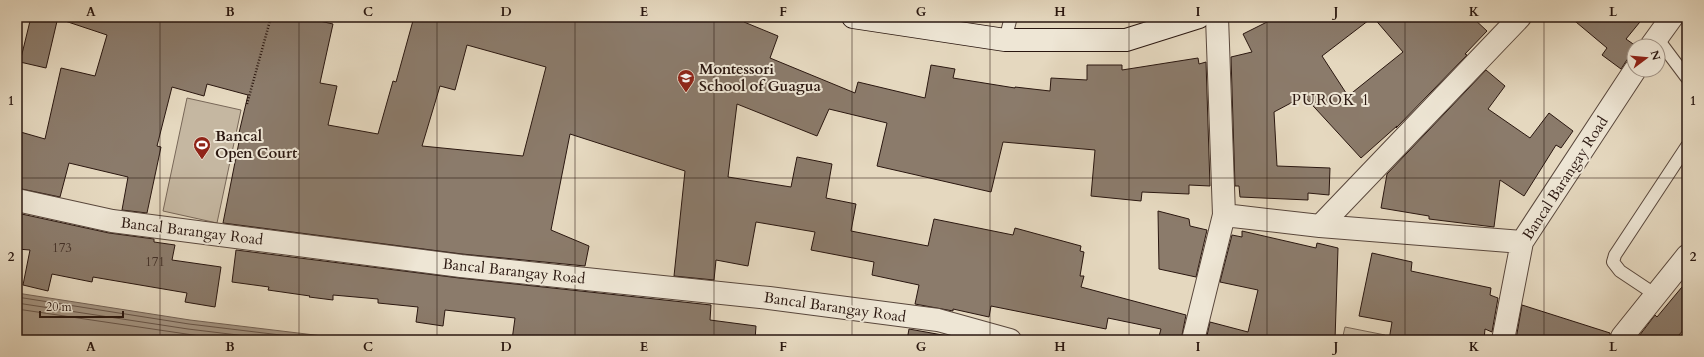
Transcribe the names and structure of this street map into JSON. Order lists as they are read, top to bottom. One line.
{"streets":{"street":["Bancal Barangay Road"]},"districts":["PUROK 1"],"places":{"school or university":["Montessori School of Guagua"],"sports":["Bancal Open Court"]},"house_numbers":["173","171"],"scale_bar":"20 m","north":"right","grid":{"columns":["A","B","C","D","E","F","G","H","I","J","K","L"],"rows":["1","2"]}}
